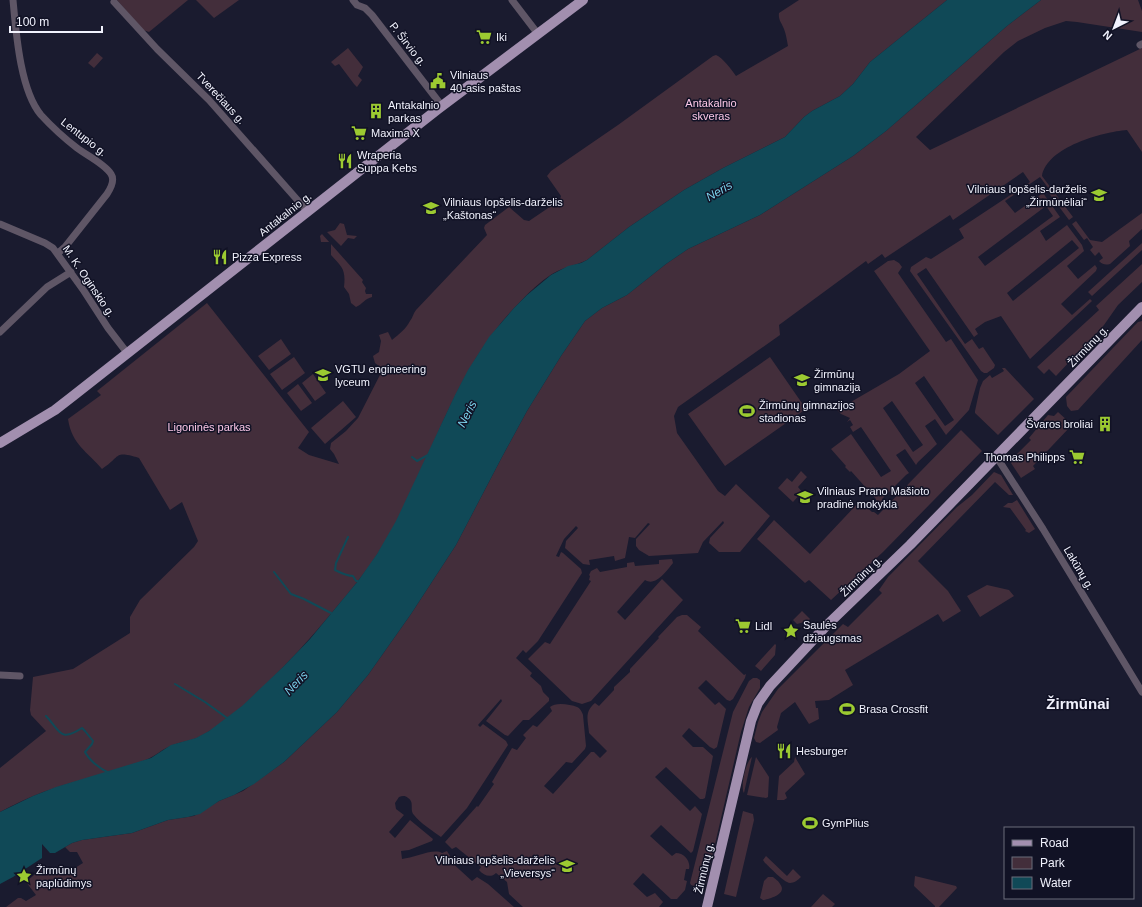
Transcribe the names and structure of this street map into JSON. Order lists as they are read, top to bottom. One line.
{"streets":{"main road":["Antakalnio g.","Žirmūnų g."],"street":["P. Širvio g.","Tverečiaus g.","Lentupio g.","M. K. Oginskio g.","Lakūnų g."]},"crossings":[["P. Širvio g.","Antakalnio g."],["Tverečiaus g.","Antakalnio g."],["Lentupio g.","M. K. Oginskio g."],["Antakalnio g.","M. K. Oginskio g."],["Žirmūnų g.","Lakūnų g."]],"districts":["Žirmūnai"],"water":["Neris"],"parks":["Antakalnio skveras","Ligoninės parkas"],"places":{"supermarket":["Iki","Maxima X","Thomas Philipps","Lidl"],"public building":["Vilniaus 40-asis paštas"],"building":["Antakalnio parkas","Švaros broliai"],"restaurant":["Wraperia Suppa Kebs","Pizza Express","Hesburger"],"school or university":["Vilniaus lopšelis-darželis „Žirmūnėliai“","Vilniaus lopšelis-darželis „Kaštonas“","VGTU engineering lyceum","Žirmūnų gimnazija","Vilniaus Prano Mašioto pradinė mokykla","Vilniaus lopšelis-darželis „Vieversys“"],"sports":["Žirmūnų gimnazijos stadionas","Brasa Crossfit","GymPlius"],"place":["Saulės džiaugsmas","Žirmūnų paplūdimys"]},"legend":["Road","Park","Water"],"scale_bar":"100 m","north":"bottom left"}
